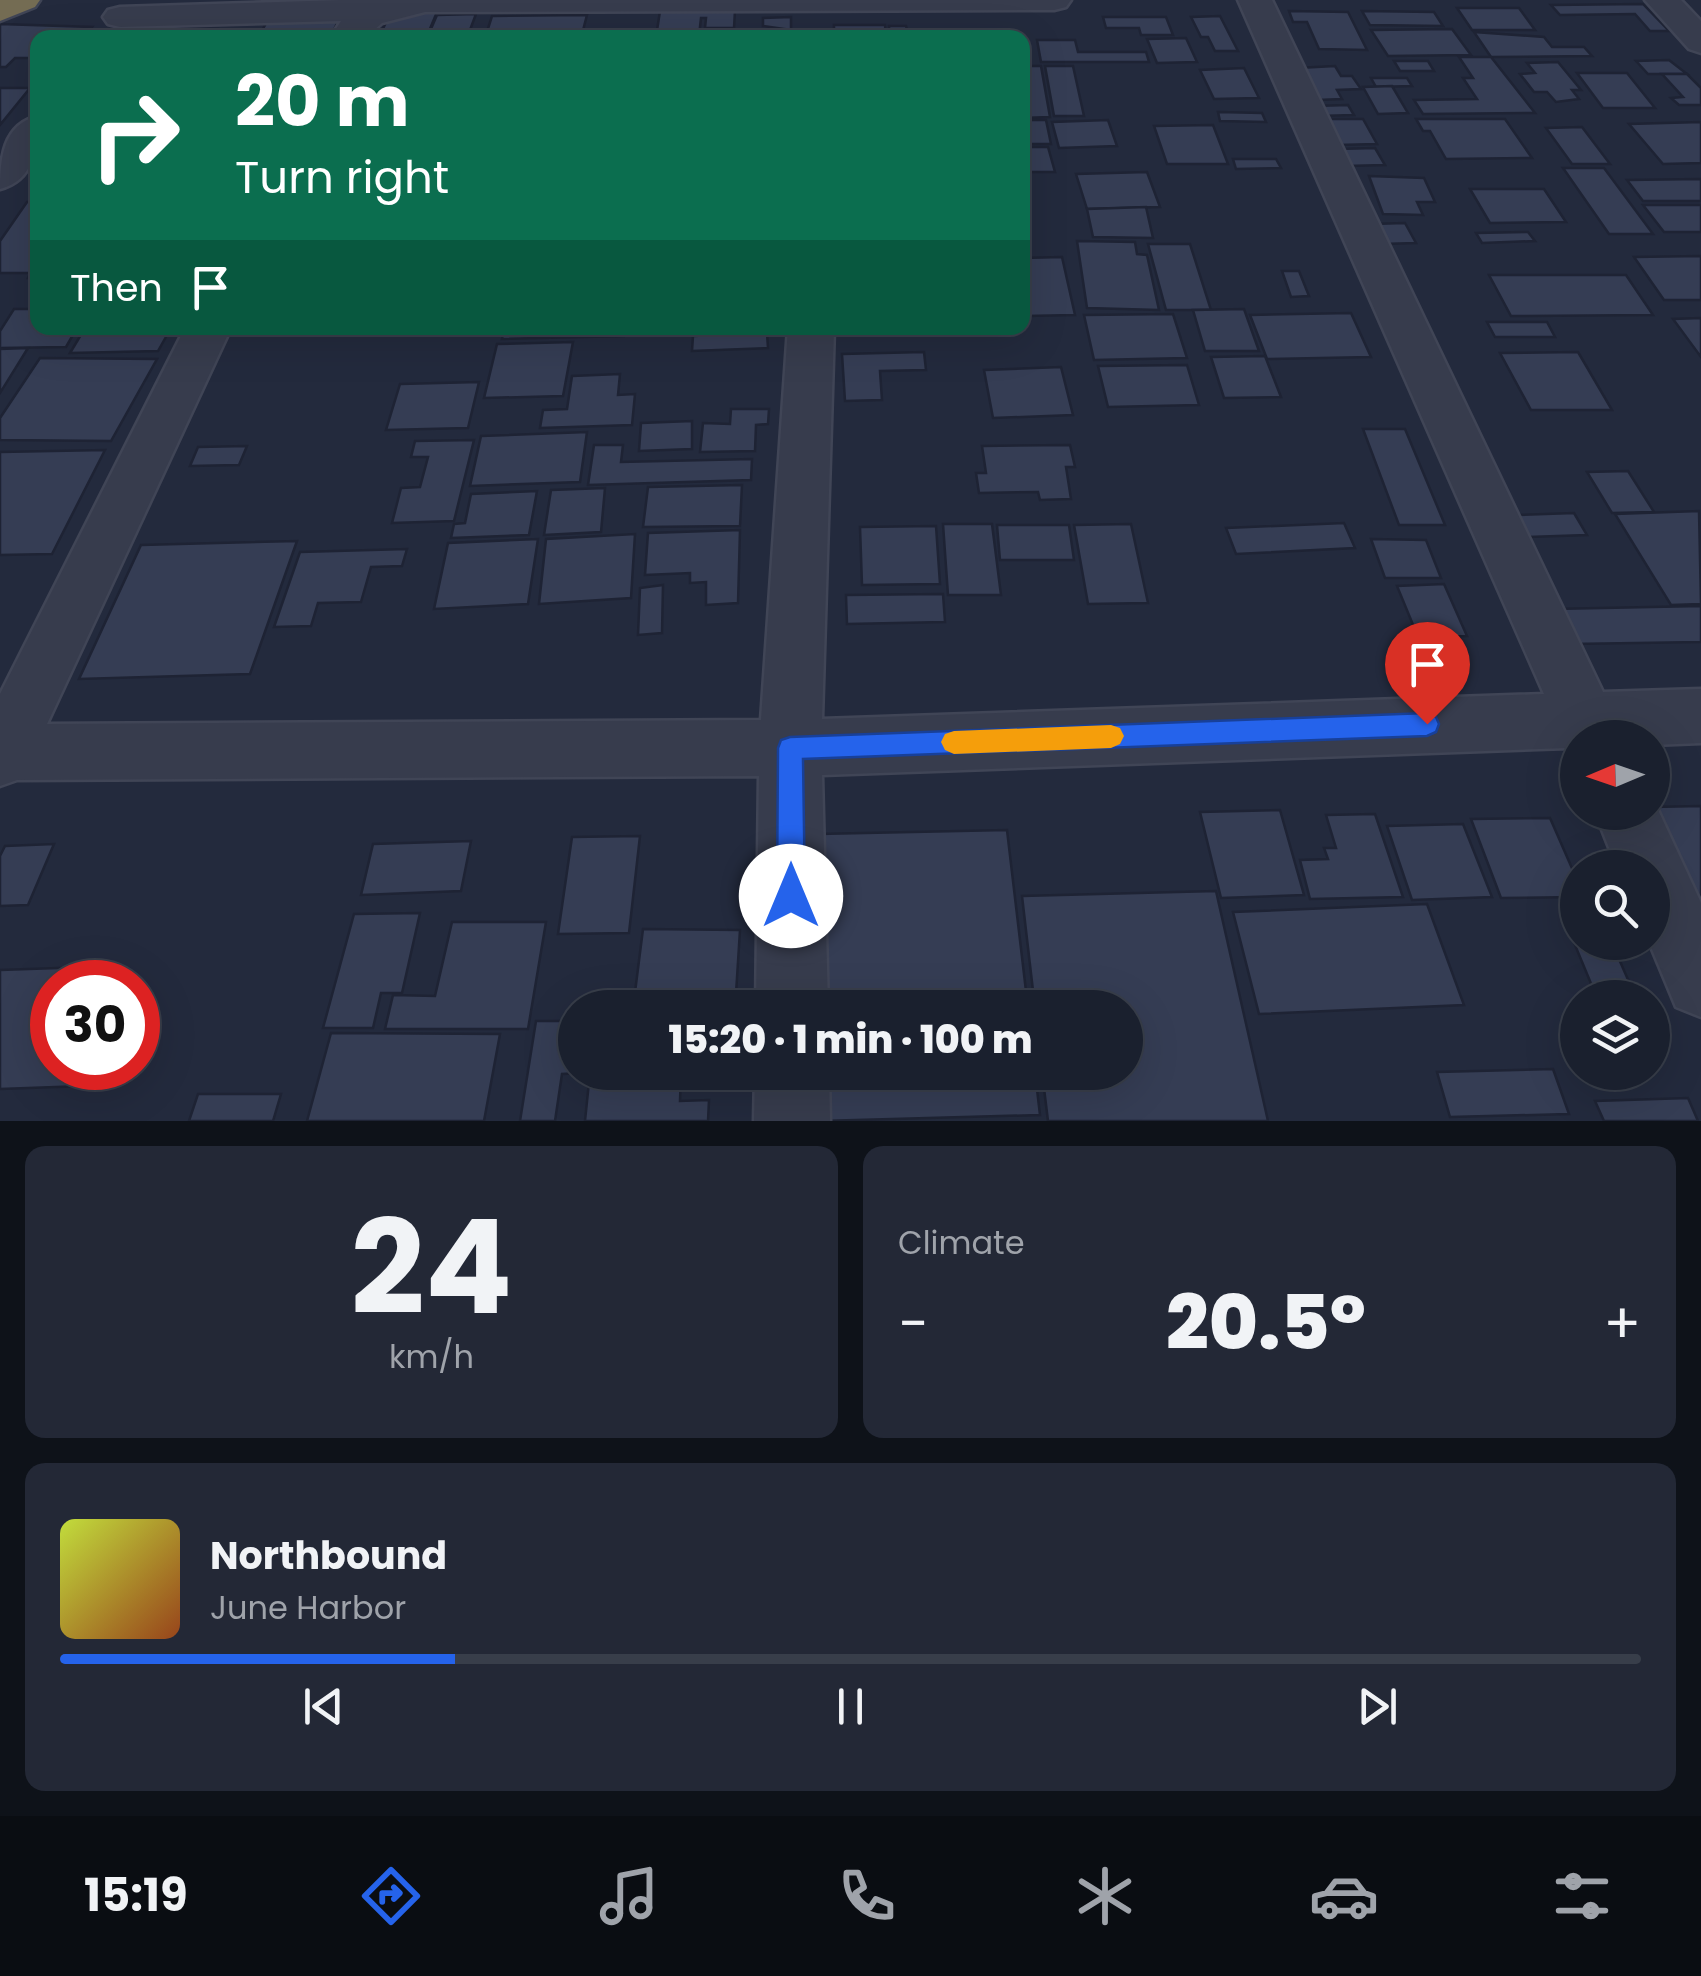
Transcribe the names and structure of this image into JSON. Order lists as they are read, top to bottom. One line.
{"north":"left","page":{"turn":["20 m","Turn right"],"then":"Then","limit":"30","trip":"15:20 · 1 min · 100 m","tile":[["24","km/h"],"Climate"],"heat":["−","20.5°","+"],"song":["Northbound","June Harbor"],"tabs":"15:19"}}
